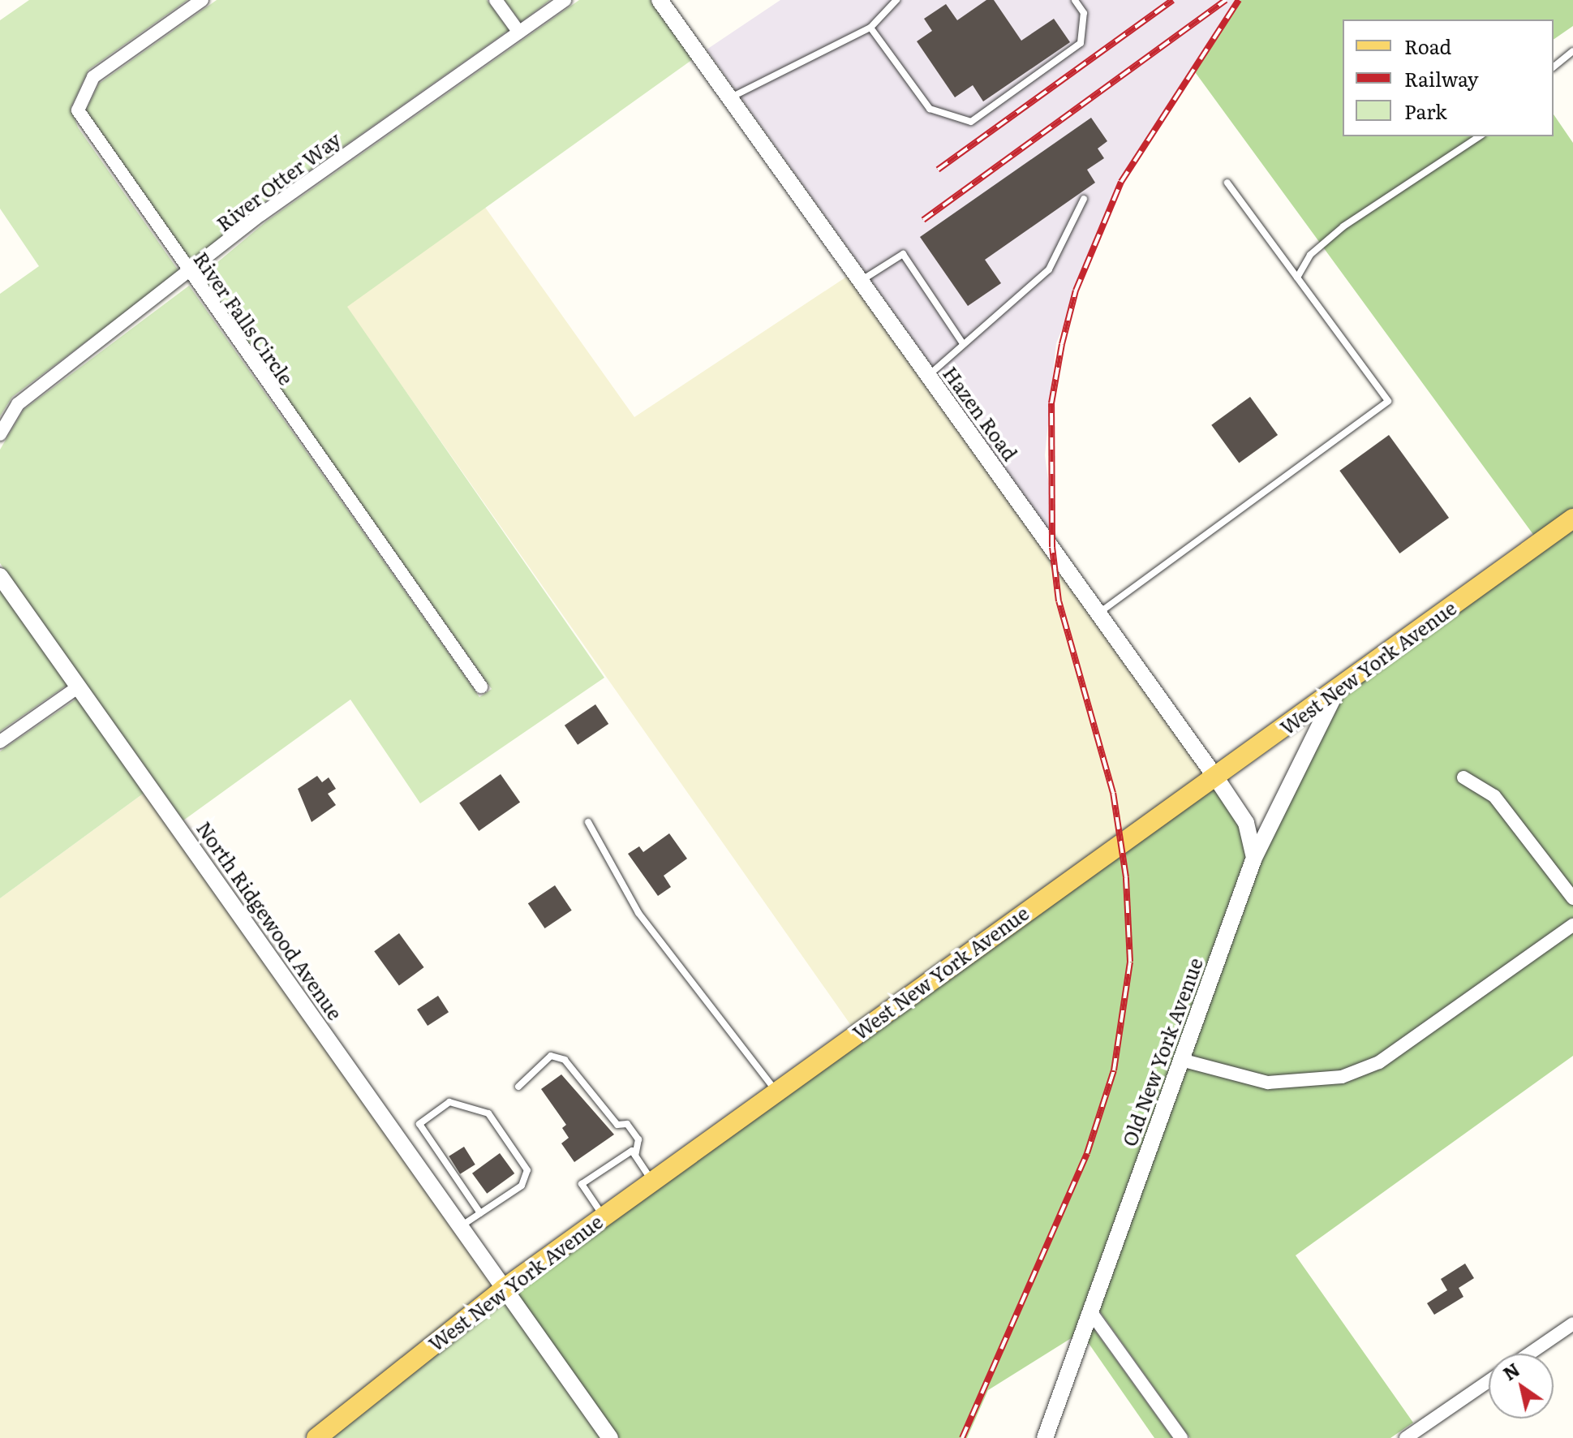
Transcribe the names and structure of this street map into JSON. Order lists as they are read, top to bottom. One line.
{"streets":{"main road":["West New York Avenue"],"street":["River Otter Way","River Falls Circle","Hazen Road","North Ridgewood Avenue","Old New York Avenue"]},"crossings":[["River Otter Way","River Falls Circle"],["Hazen Road","West New York Avenue"],["Hazen Road","Old New York Avenue"],["West New York Avenue","North Ridgewood Avenue"],["West New York Avenue","Old New York Avenue"]],"legend":["Road","Railway","Park"],"north":"top left"}
